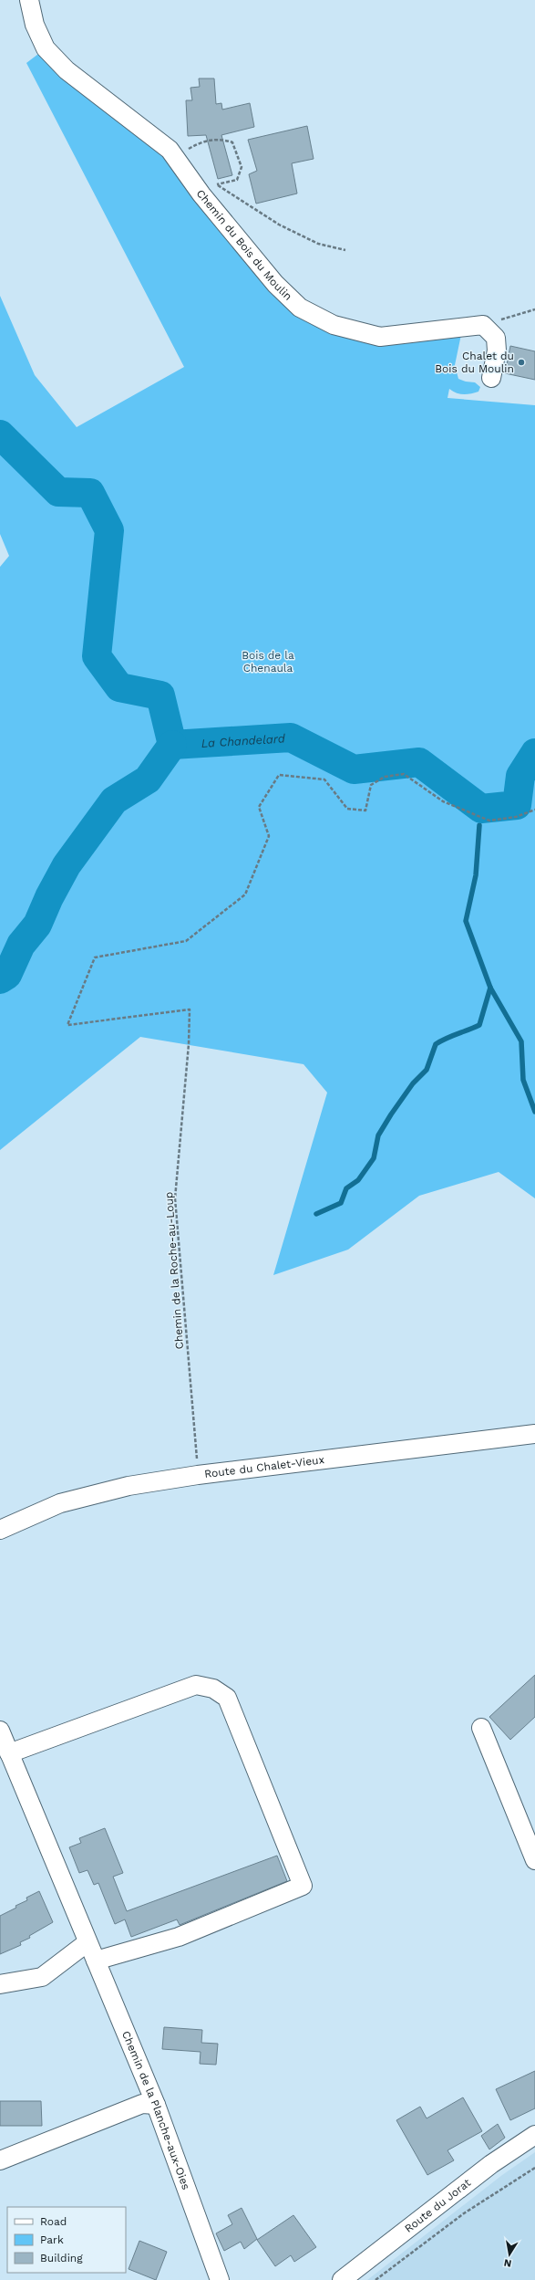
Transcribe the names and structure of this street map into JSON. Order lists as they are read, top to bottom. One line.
{"streets":{"street":["Chemin du Bois du Moulin","Route du Chalet-Vieux","Chemin de la Planche-aux-Oies","Route du Jorat"],"path":["Chemin de la Roche-au-Loup"]},"crossings":[["Chemin de la Roche-au-Loup","Route du Chalet-Vieux"]],"water":["La Chandelard"],"parks":["Bois de la Chenaula"],"places":["Chalet du Bois du Moulin"],"legend":["Road","Park","Building"],"north":"bottom"}
